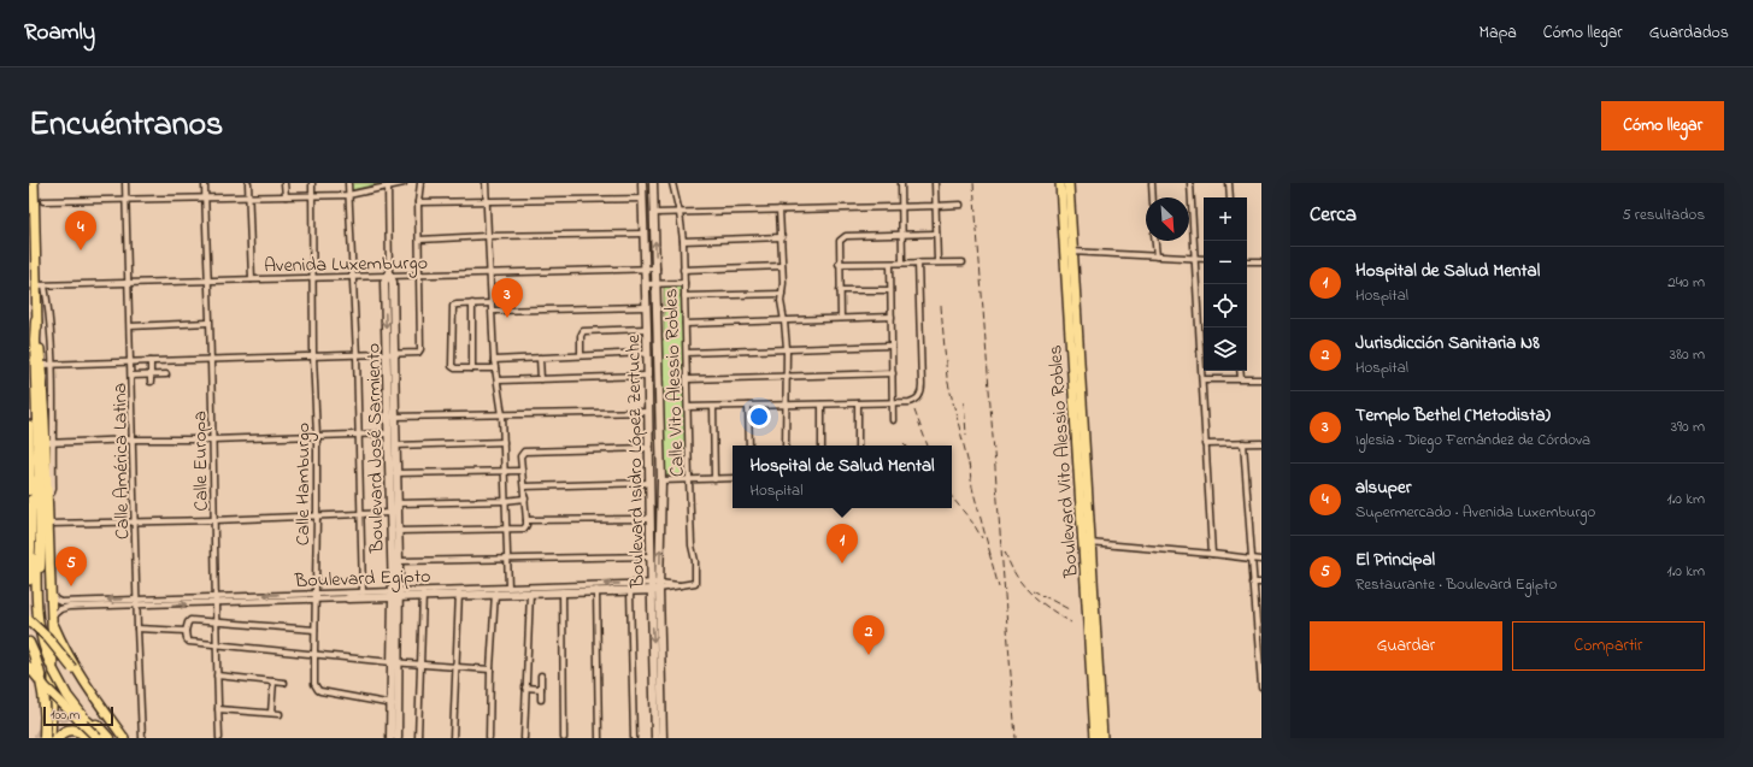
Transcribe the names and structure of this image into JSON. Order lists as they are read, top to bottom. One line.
{"streets":{"main road":["Boulevard José Sarmiento","Boulevard Isidro López Zertuche","Boulevard Vito Alessio Robles","Boulevard Egipto"],"street":["Avenida Luxemburgo","Calle Vito Alessio Robles","Calle América Latina","Calle Europa","Calle Hamburgo"]},"crossings":[["Avenida Luxemburgo","Boulevard José Sarmiento"],["Avenida Luxemburgo","Calle América Latina"],["Avenida Luxemburgo","Calle Europa"],["Avenida Luxemburgo","Boulevard Isidro López Zertuche"],["Avenida Luxemburgo","Calle Hamburgo"],["Calle Vito Alessio Robles","Boulevard Egipto"],["Boulevard José Sarmiento","Calle Hamburgo"],["Boulevard José Sarmiento","Boulevard Egipto"],["Calle América Latina","Boulevard Egipto"],["Calle Europa","Boulevard Egipto"],["Boulevard Isidro López Zertuche","Boulevard Egipto"],["Calle Hamburgo","Boulevard Egipto"]],"scale_bar":"100 m","north":"bottom right","page":{"header":"Roamly","nav":["Mapa","Cómo llegar","Guardados"],"title":"Encuéntranos","buttons":["Cómo llegar",["Guardar","Compartir"]],"heading":["Cerca","5 resultados"],"map_buttons":["+","−"],"pins":["4","3","1","5","2"],"list":[{"mark":"1","name":"Hospital de Salud Mental","note":"Hospital","value":"240 m"},{"mark":"2","name":"Jurisdicción Sanitaria N8","note":"Hospital","value":"380 m"},{"mark":"3","name":"Templo Bethel (Metodista)","note":"Iglesia · Diego Fernández de Córdova","value":"390 m"},{"mark":"4","name":"alsuper","note":"Supermercado · Avenida Luxemburgo","value":"1.0 km"},{"mark":"5","name":"El Principal","note":"Restaurante · Boulevard Egipto","value":"1.0 km"}],"popup":["Hospital de Salud Mental","Hospital"],"scale":"100 m"}}
